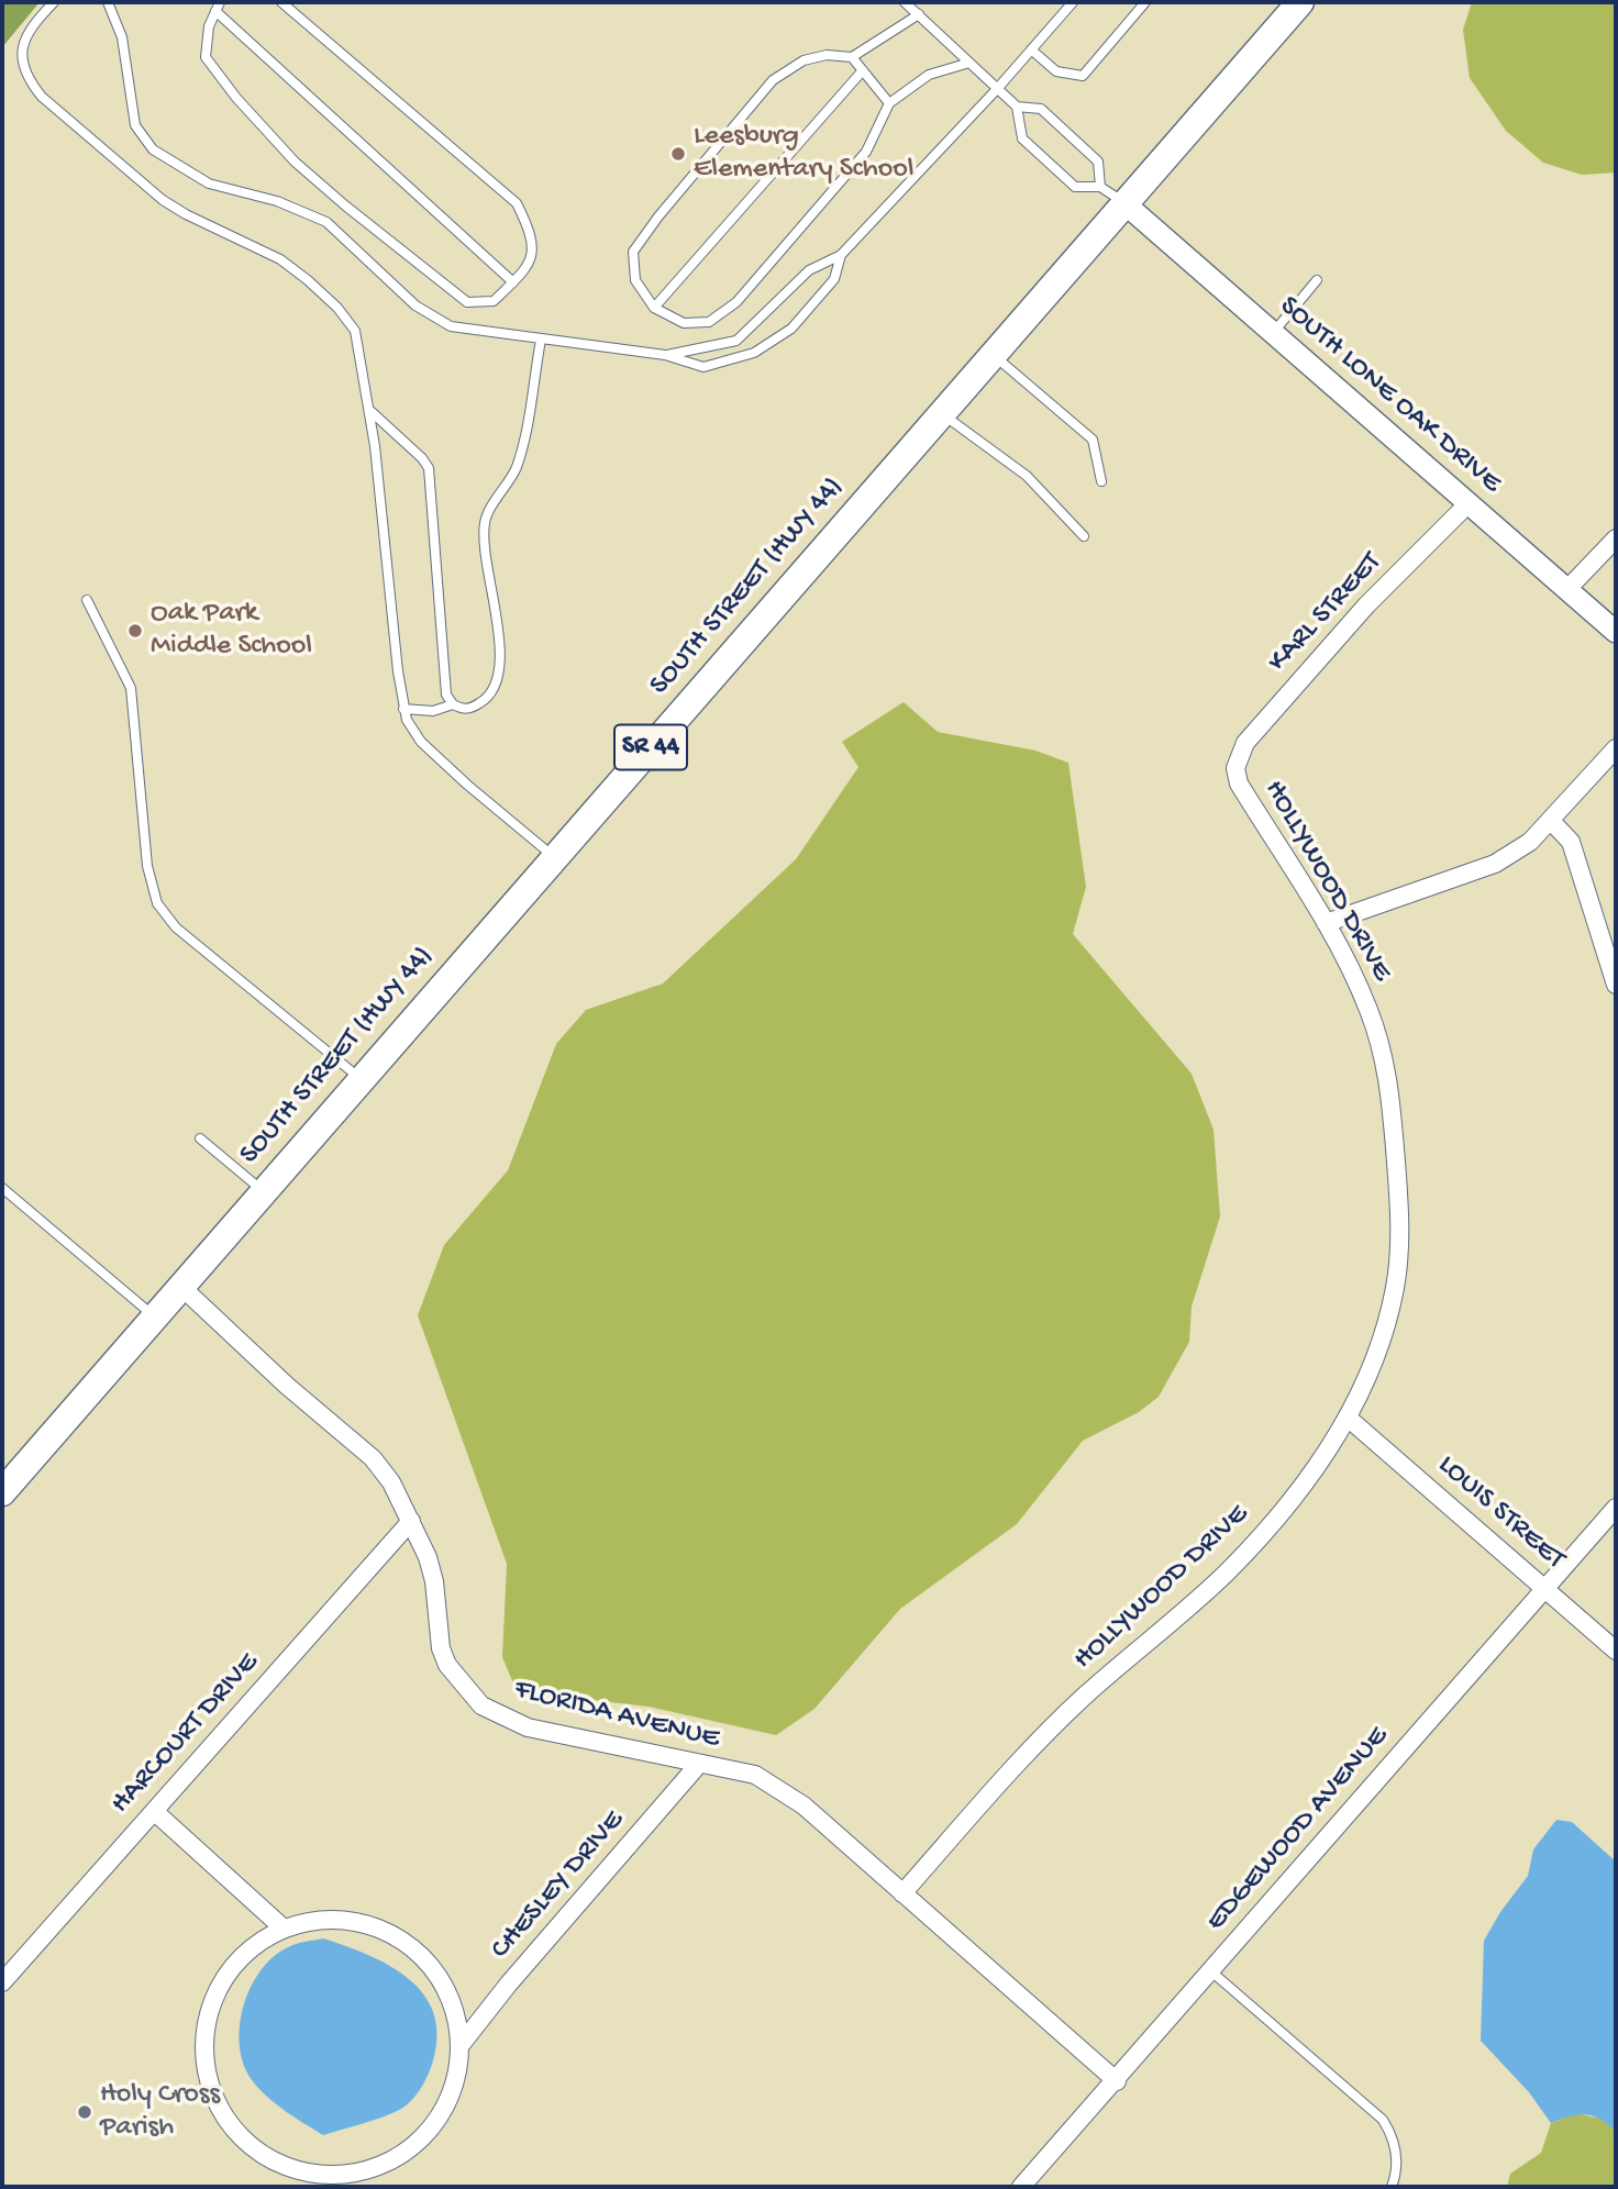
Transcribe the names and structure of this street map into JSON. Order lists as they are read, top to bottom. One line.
{"streets":{"main road":["SOUTH STREET (HWY 44)","SR 44"],"street":["SOUTH LONE OAK DRIVE","KARL STREET","HOLLYWOOD DRIVE","LOUIS STREET","FLORIDA AVENUE","HARCOURT DRIVE","EDGEWOOD AVENUE","CHESLEY DRIVE"]},"crossings":[["SOUTH LONE OAK DRIVE","SOUTH STREET (HWY 44)"],["SOUTH LONE OAK DRIVE","KARL STREET"],["SOUTH STREET (HWY 44)","FLORIDA AVENUE"],["KARL STREET","HOLLYWOOD DRIVE"],["HOLLYWOOD DRIVE","LOUIS STREET"],["HOLLYWOOD DRIVE","FLORIDA AVENUE"],["LOUIS STREET","EDGEWOOD AVENUE"],["FLORIDA AVENUE","HARCOURT DRIVE"],["FLORIDA AVENUE","EDGEWOOD AVENUE"],["FLORIDA AVENUE","CHESLEY DRIVE"]],"places":["Leesburg Elementary School","Oak Park Middle School","Holy Cross Parish"]}
